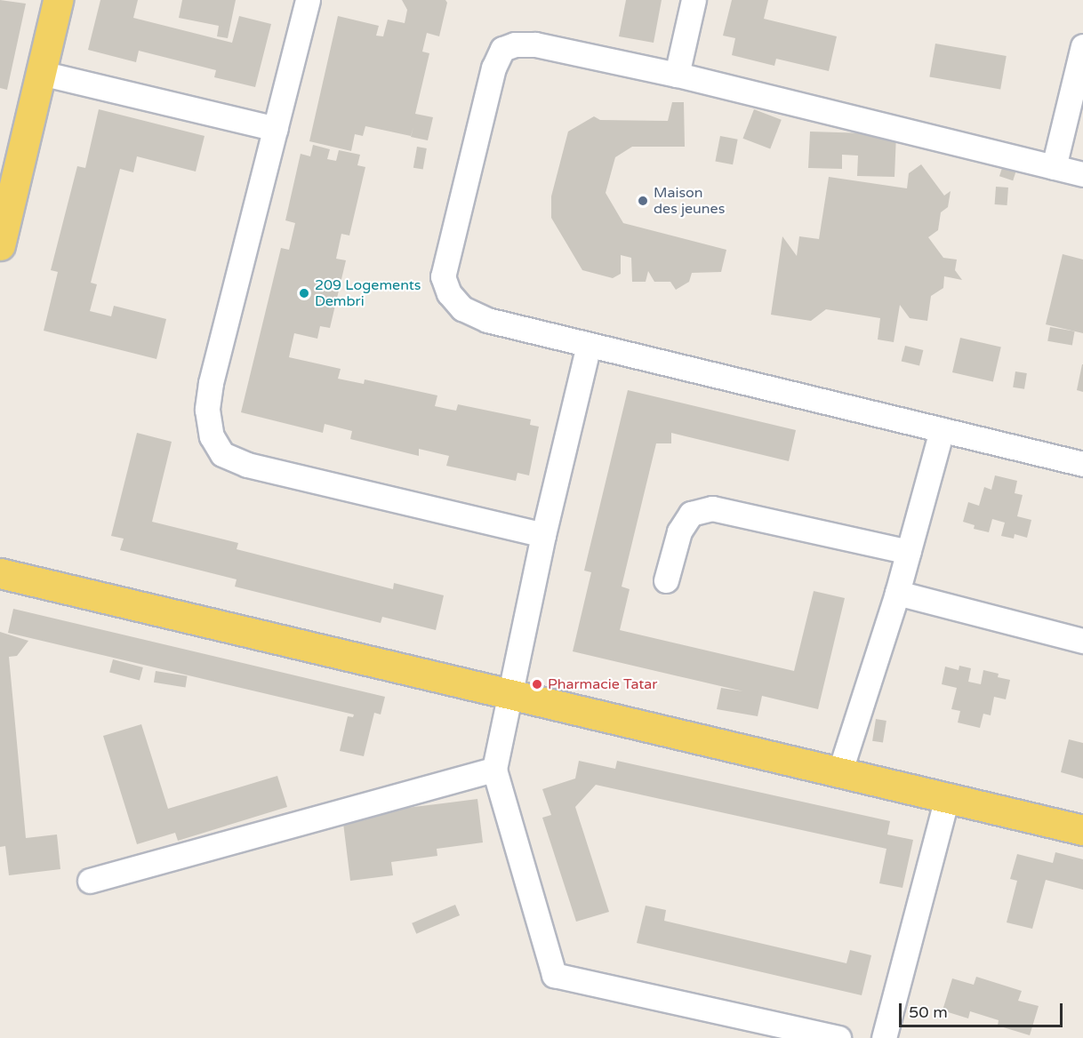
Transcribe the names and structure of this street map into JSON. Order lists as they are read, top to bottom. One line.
{"places":["Maison des jeunes","209 Logements Dembri","Pharmacie Tatar"],"scale_bar":"50 m"}
